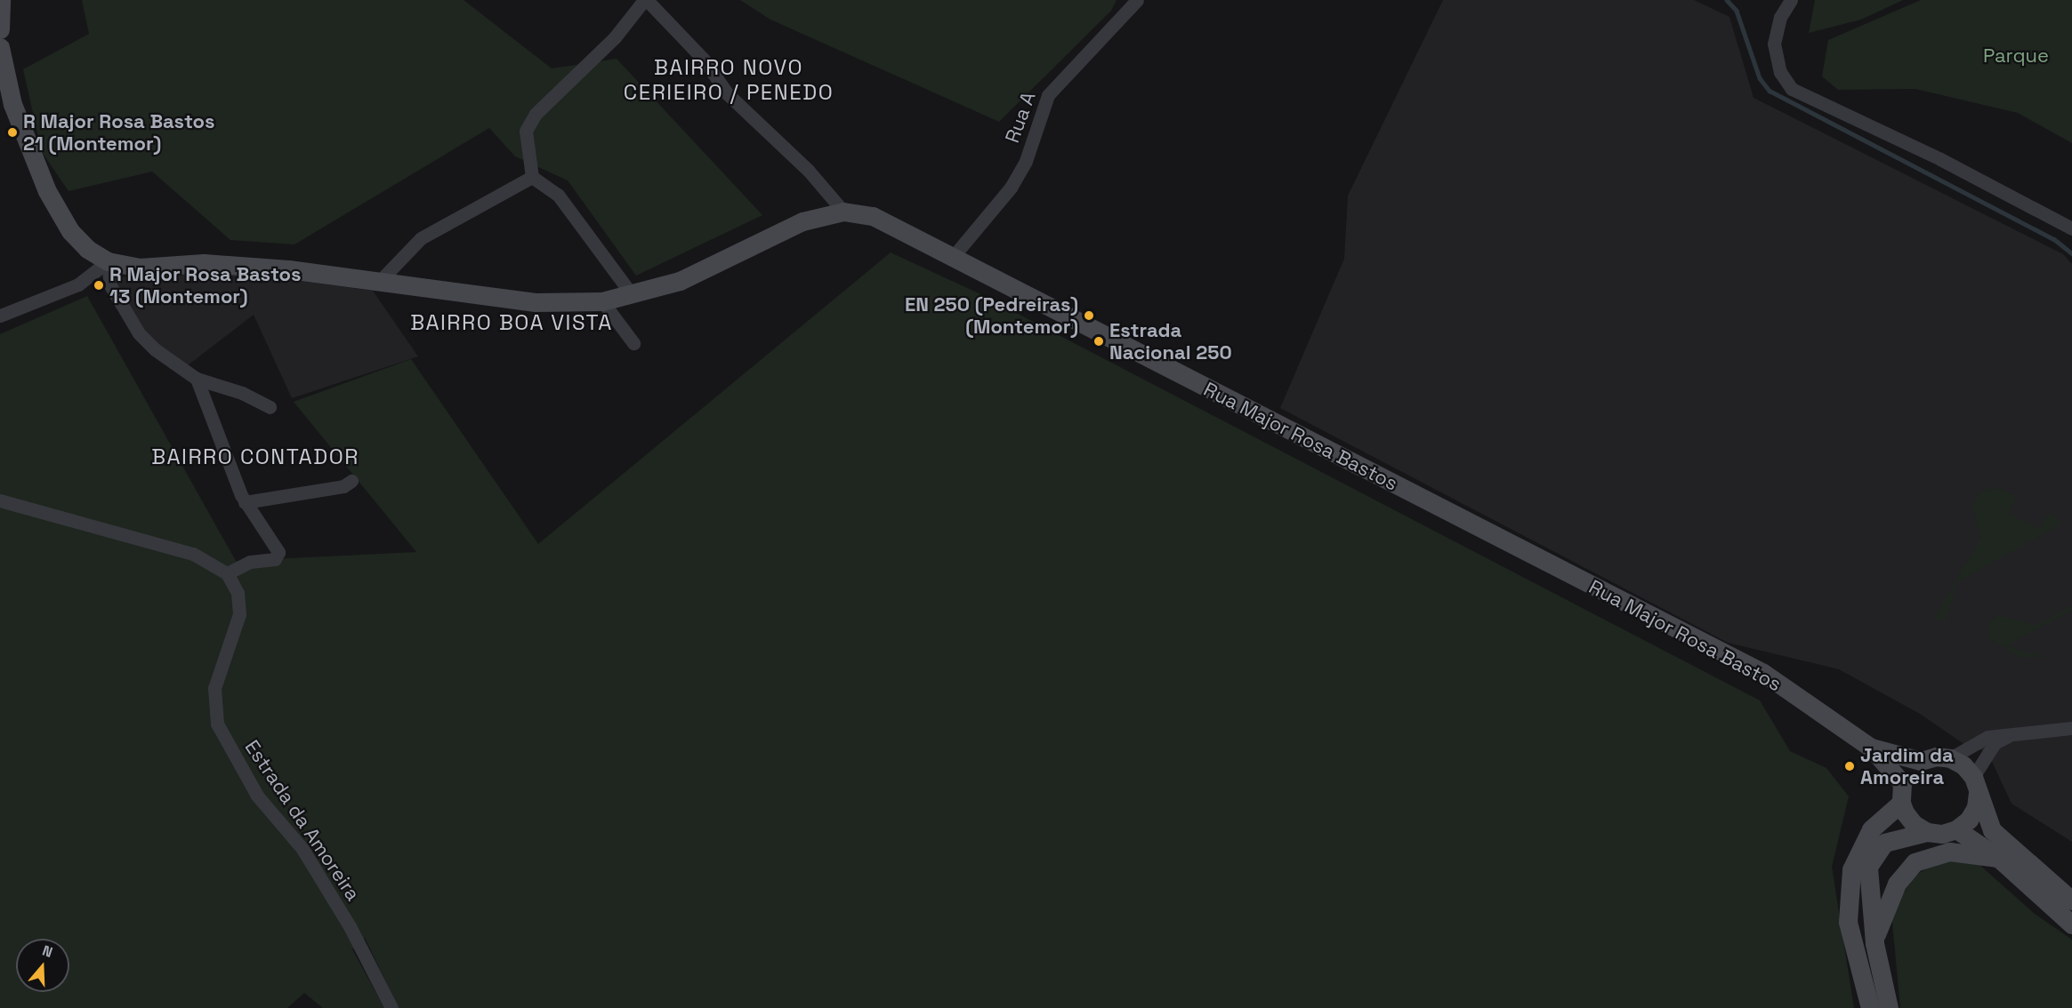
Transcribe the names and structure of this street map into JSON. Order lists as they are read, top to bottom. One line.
{"streets":{"main road":["Rua Major Rosa Bastos"],"street":["Rua A","Estrada da Amoreira"]},"crossings":[["Rua A","Rua Major Rosa Bastos"]],"districts":["BAIRRO NOVO CERIEIRO / PENEDO","BAIRRO BOA VISTA","BAIRRO CONTADOR"],"parks":["Parque"],"places":["R Major Rosa Bastos 21 (Montemor)","R Major Rosa Bastos 13 (Montemor)","EN 250 (Pedreiras) (Montemor)","Estrada Nacional 250","Jardim da Amoreira"],"north":"top"}
